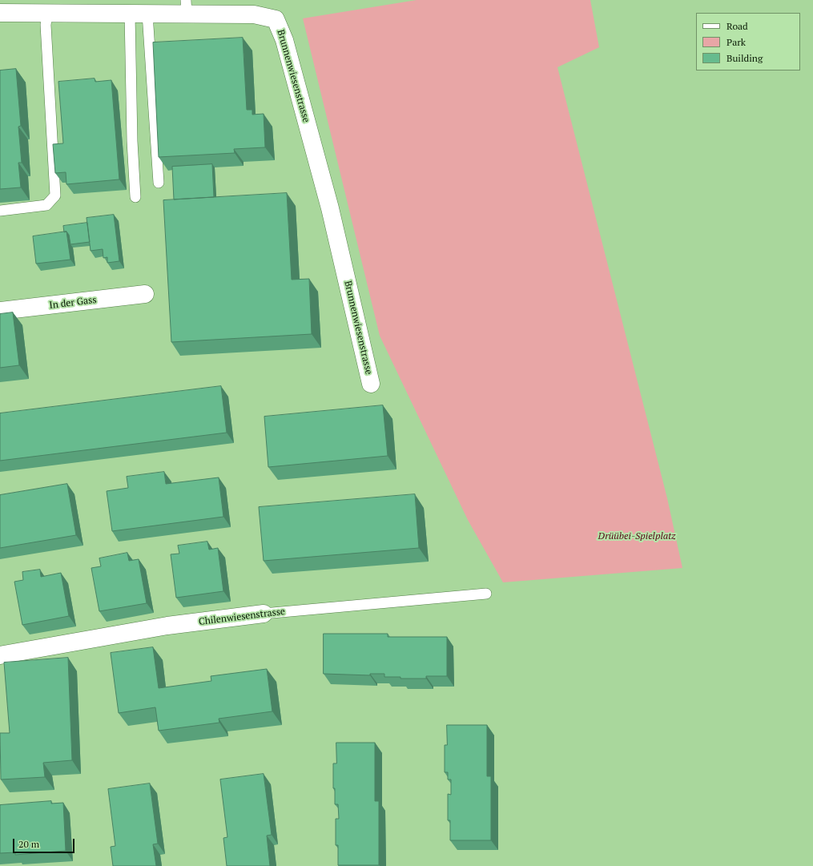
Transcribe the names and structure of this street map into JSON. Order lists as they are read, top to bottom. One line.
{"streets":{"street":["Brunnenwiesenstrasse","In der Gass","Chilenwiesenstrasse"]},"parks":["Drüübei-Spielplatz"],"legend":["Road","Park","Building"],"scale_bar":"20 m"}
